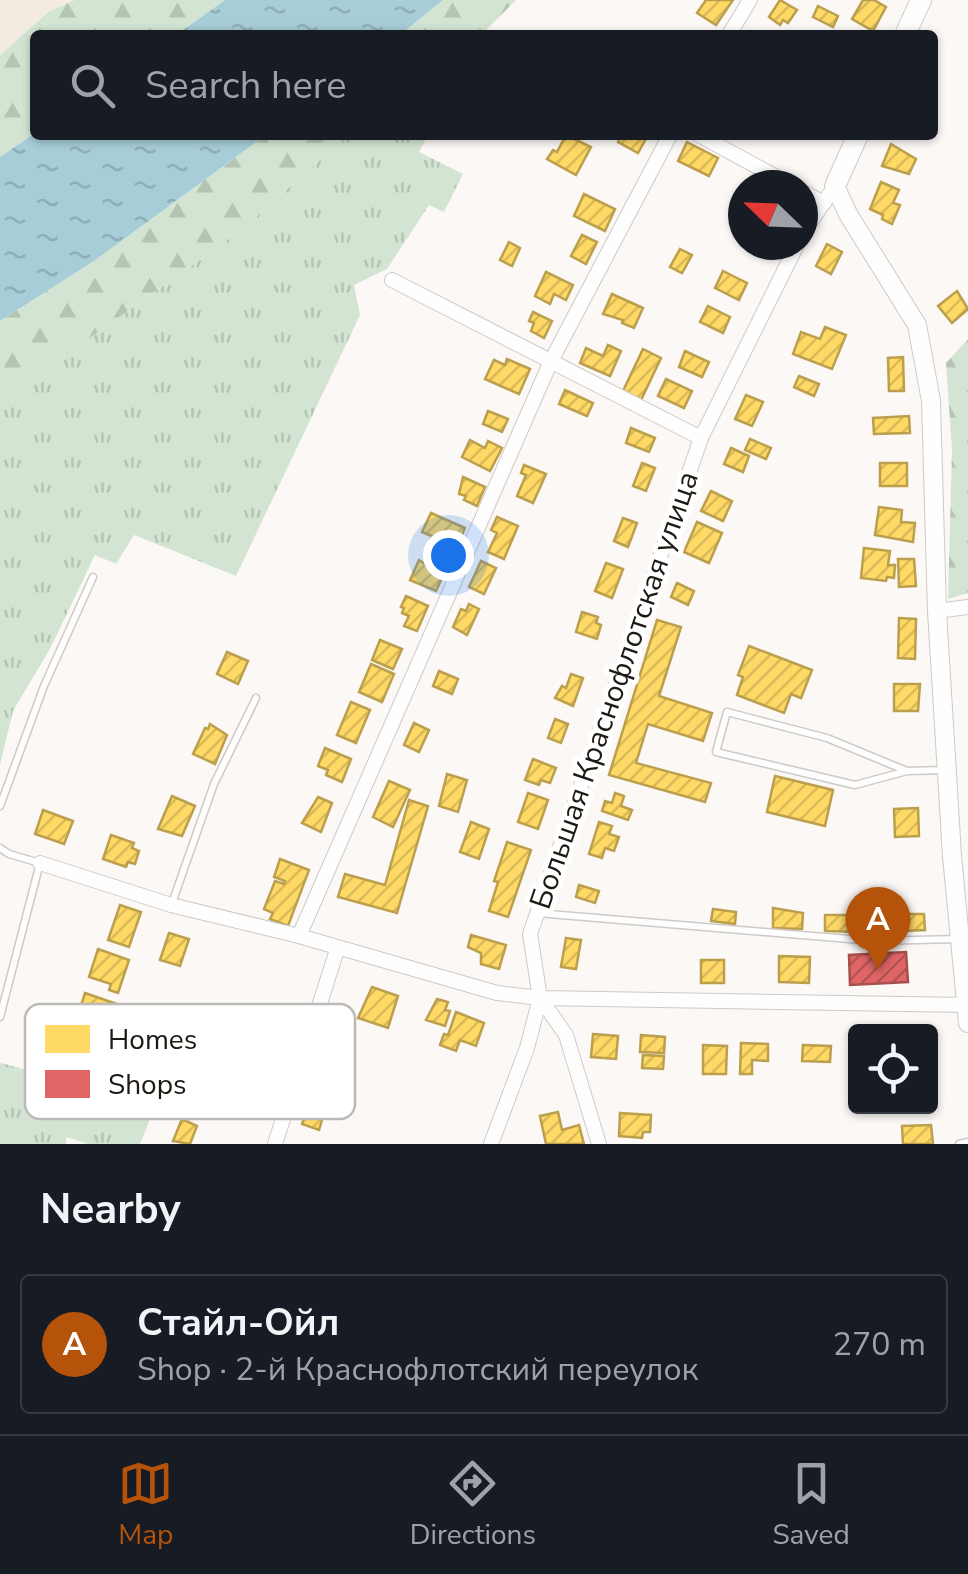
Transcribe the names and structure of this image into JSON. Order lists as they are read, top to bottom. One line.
{"streets":{"street":["Большая Краснофлотская улица"]},"legend":["Homes","Shops"],"north":"top left","page":{"search":"Search here","pins":"A","heading":"Nearby","list":[{"mark":"A","name":"Стайл-Ойл","note":"Shop · 2-й Краснофлотский переулок","value":"270 m"}],"nav":["Map","Directions","Saved"]}}
